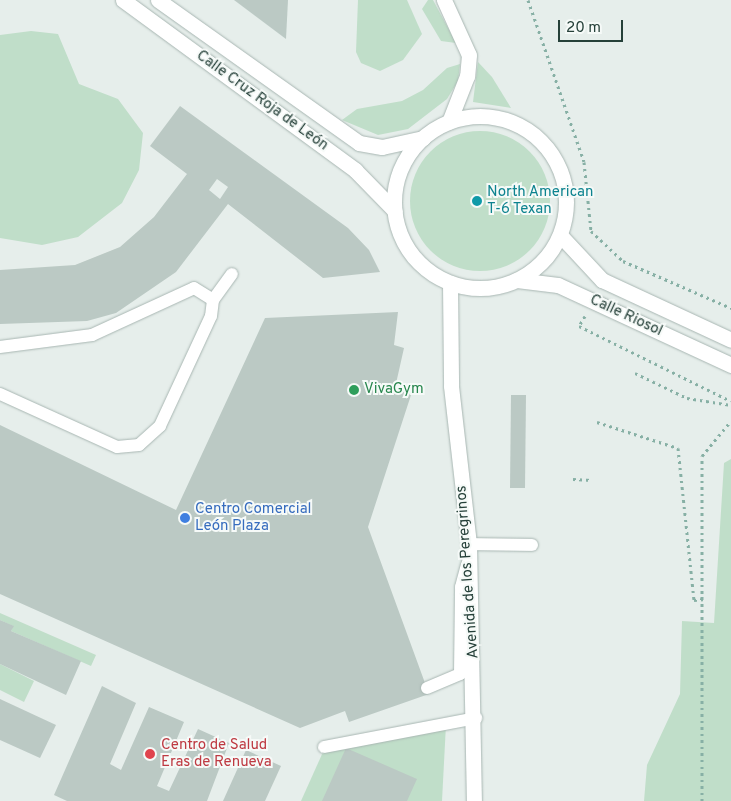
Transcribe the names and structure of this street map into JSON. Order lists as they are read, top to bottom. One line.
{"streets":{"main road":["Calle Cruz Roja de León","Calle Riosol","Avenida de los Peregrinos"]},"crossings":[["Calle Cruz Roja de León","Calle Riosol"],["Calle Cruz Roja de León","Avenida de los Peregrinos"],["Calle Riosol","Avenida de los Peregrinos"]],"places":["North American T-6 Texan","VivaGym","Centro Comercial León Plaza","Centro de Salud Eras de Renueva"],"scale_bar":"20 m"}
